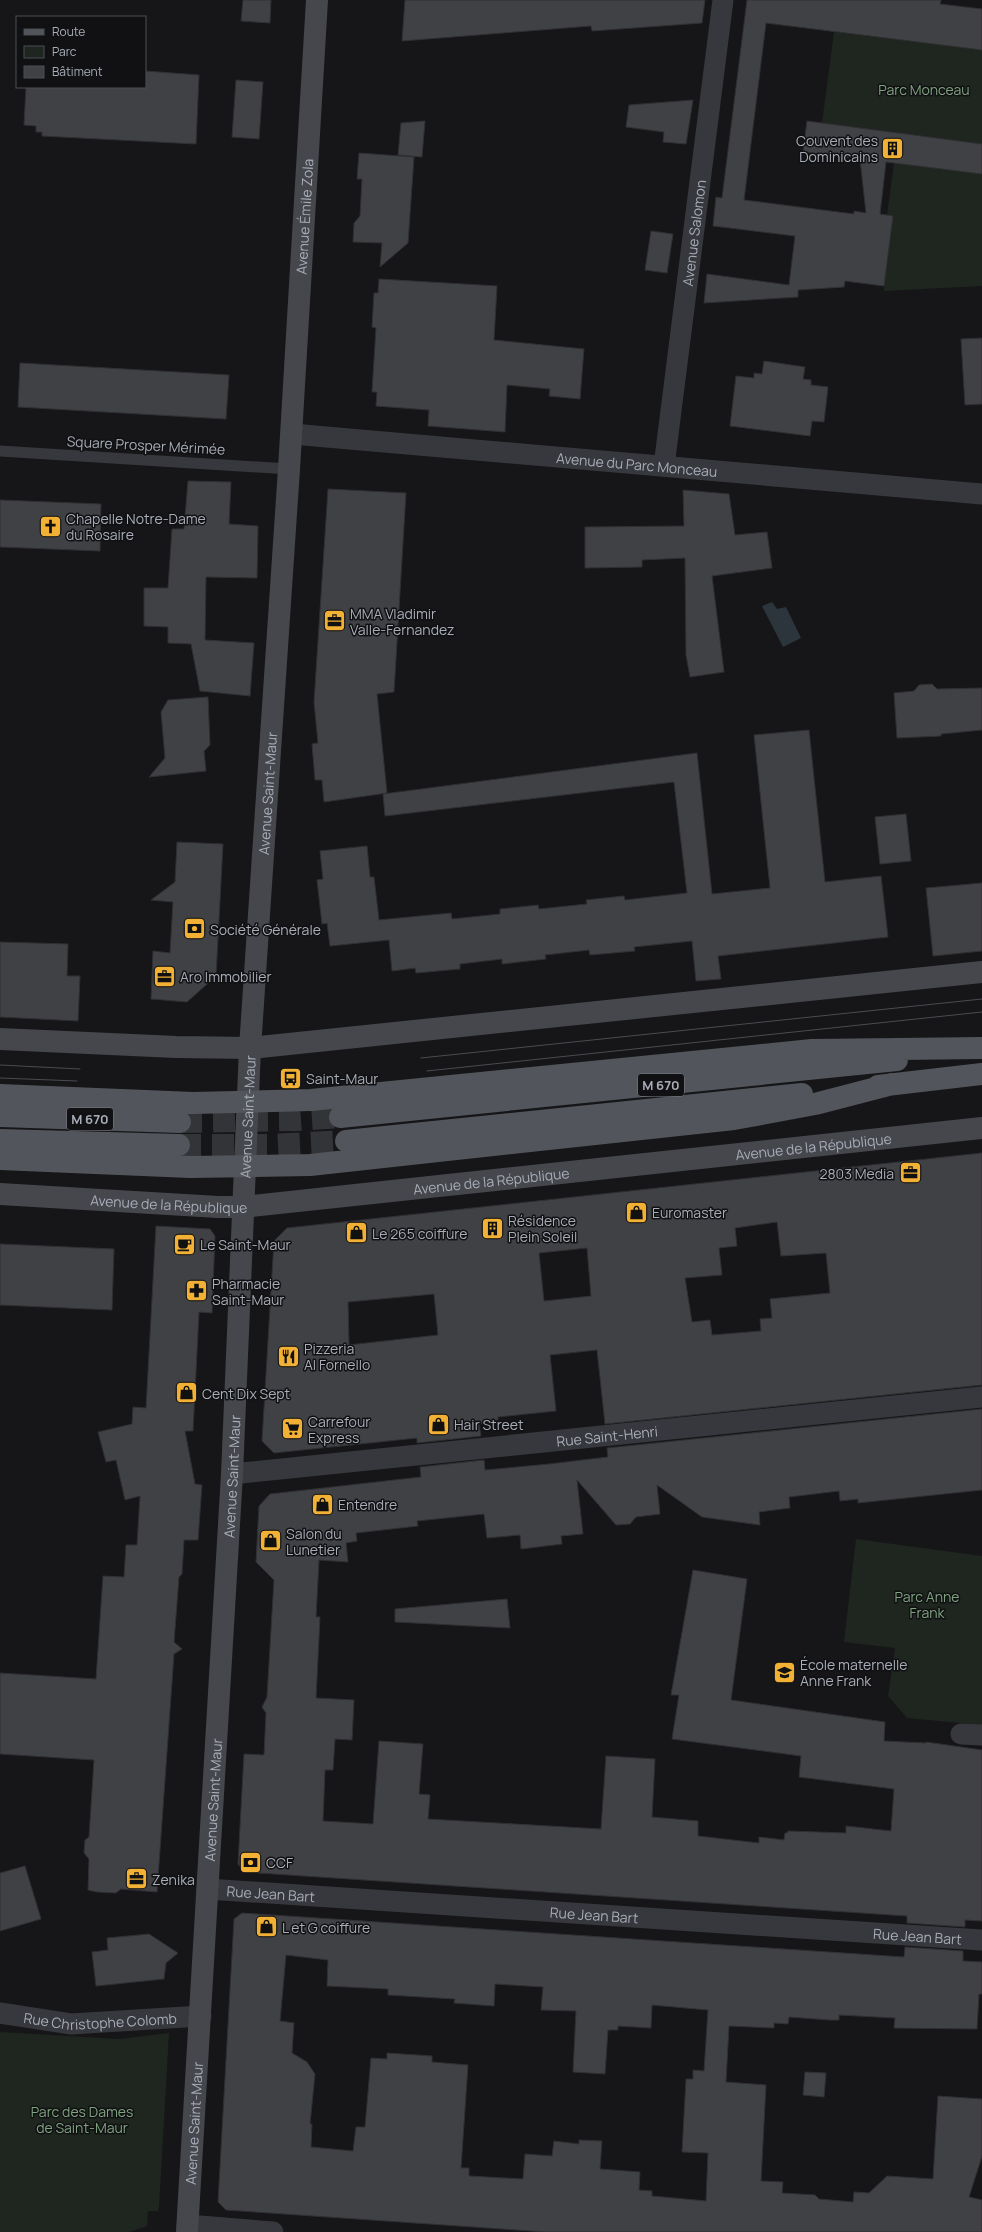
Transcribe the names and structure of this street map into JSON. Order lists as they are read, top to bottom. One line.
{"streets":{"main road":["M 670"],"street":["Avenue Émile Zola","Avenue Salomon","Avenue du Parc Monceau","Avenue Saint-Maur","Avenue de la République","Rue Saint-Henri","Rue Jean Bart","Rue Christophe Colomb"],"lane":["Square Prosper Mérimée"]},"crossings":[["Avenue Émile Zola","Avenue du Parc Monceau"],["Avenue Émile Zola","Avenue Saint-Maur"],["Avenue Salomon","Avenue du Parc Monceau"],["Square Prosper Mérimée","Avenue Saint-Maur"],["Avenue du Parc Monceau","Avenue Saint-Maur"],["Avenue Saint-Maur","Avenue de la République"],["Avenue Saint-Maur","Rue Saint-Henri"],["Avenue Saint-Maur","Rue Jean Bart"],["Avenue Saint-Maur","Rue Christophe Colomb"]],"parks":["Parc Monceau","Parc Anne Frank","Parc des Dames de Saint-Maur"],"places":{"building":["Couvent des Dominicains","Résidence Plein Soleil"],"church":["Chapelle Notre-Dame du Rosaire"],"office":["MMA Vladimir Valle-Fernandez","Aro Immobilier","2803 Media","Zenika"],"bank":["Société Générale","CCF"],"bus stop":["Saint-Maur"],"shop":["Euromaster","Le 265 coiffure","Cent Dix Sept","Hair Street","Entendre","Salon du Lunetier","L et G coiffure"],"cafe":["Le Saint-Maur"],"pharmacy":["Pharmacie Saint-Maur"],"restaurant":["Pizzeria Al Fornello"],"supermarket":["Carrefour Express"],"school or university":["École maternelle Anne Frank"]},"legend":["Route","Parc","Bâtiment"]}
